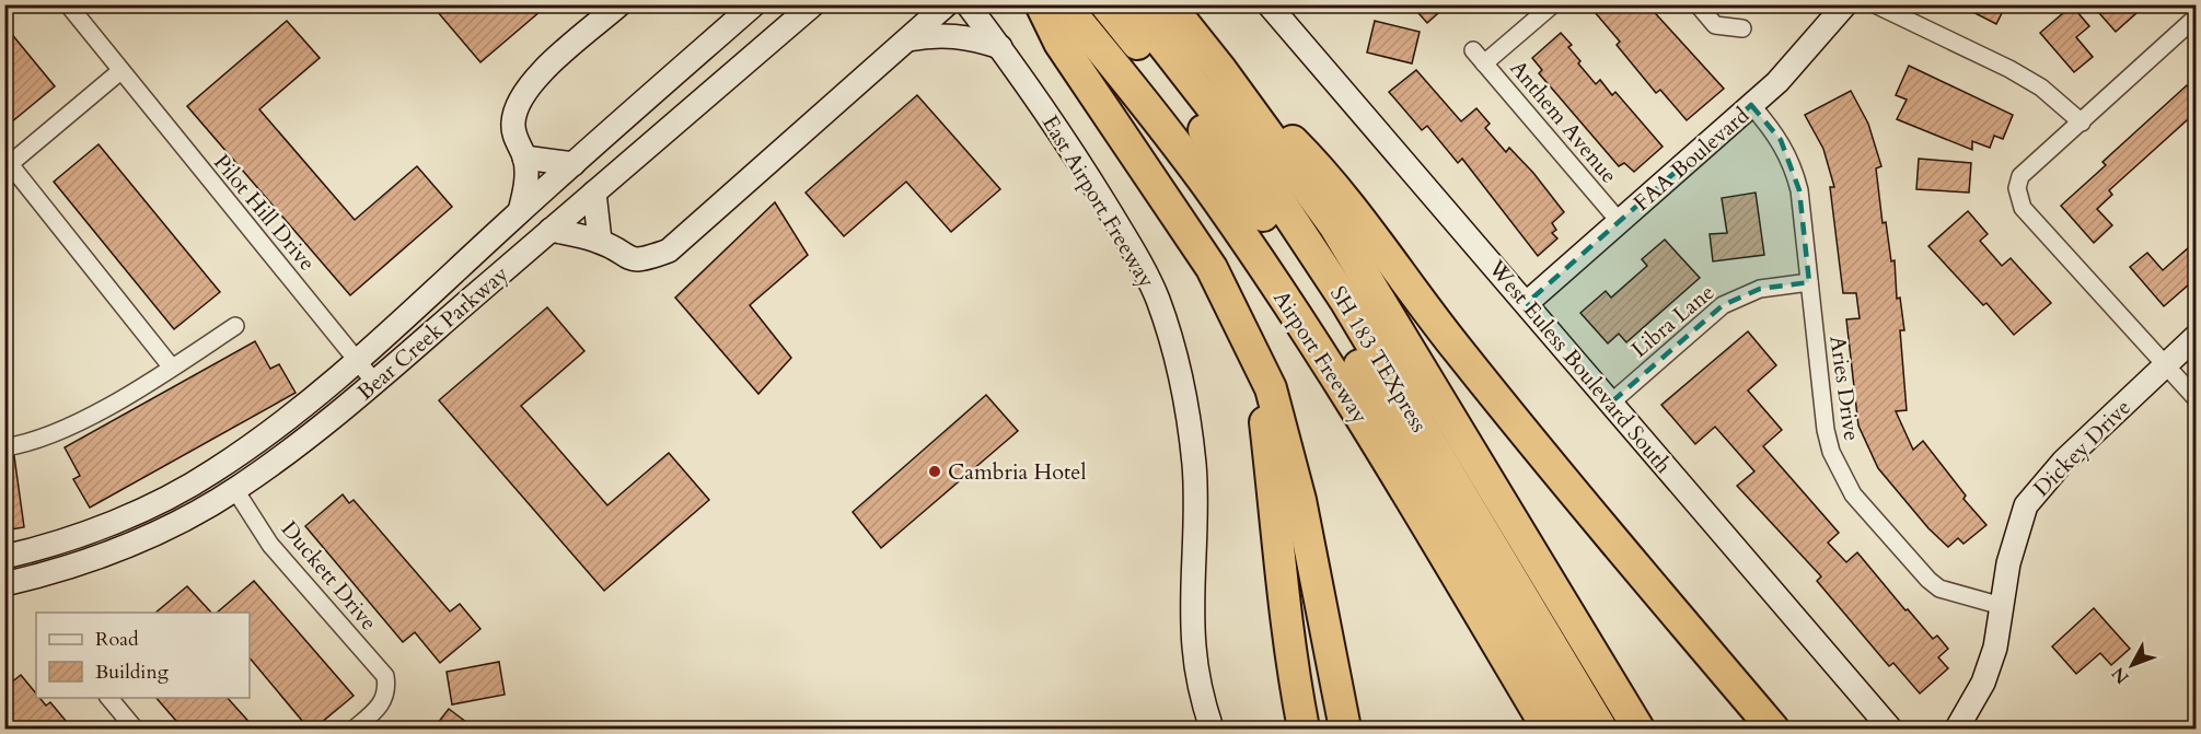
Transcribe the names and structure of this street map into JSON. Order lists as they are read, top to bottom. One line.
{"streets":{"highway":["Airport Freeway","SH 183 TEXpress"],"street":["Anthem Avenue","FAA Boulevard","East Airport Freeway","Pilot Hill Drive","Libra Lane","Bear Creek Parkway","West Euless Boulevard South","Aries Drive","Dickey Drive","Duckett Drive"]},"crossings":[["Anthem Avenue","FAA Boulevard"],["FAA Boulevard","West Euless Boulevard South"],["FAA Boulevard","Aries Drive"],["Pilot Hill Drive","Bear Creek Parkway"],["Libra Lane","West Euless Boulevard South"],["Libra Lane","Aries Drive"],["Bear Creek Parkway","Duckett Drive"],["Aries Drive","Dickey Drive"]],"places":["Cambria Hotel"],"legend":["Road","Building"],"north":"bottom left"}
